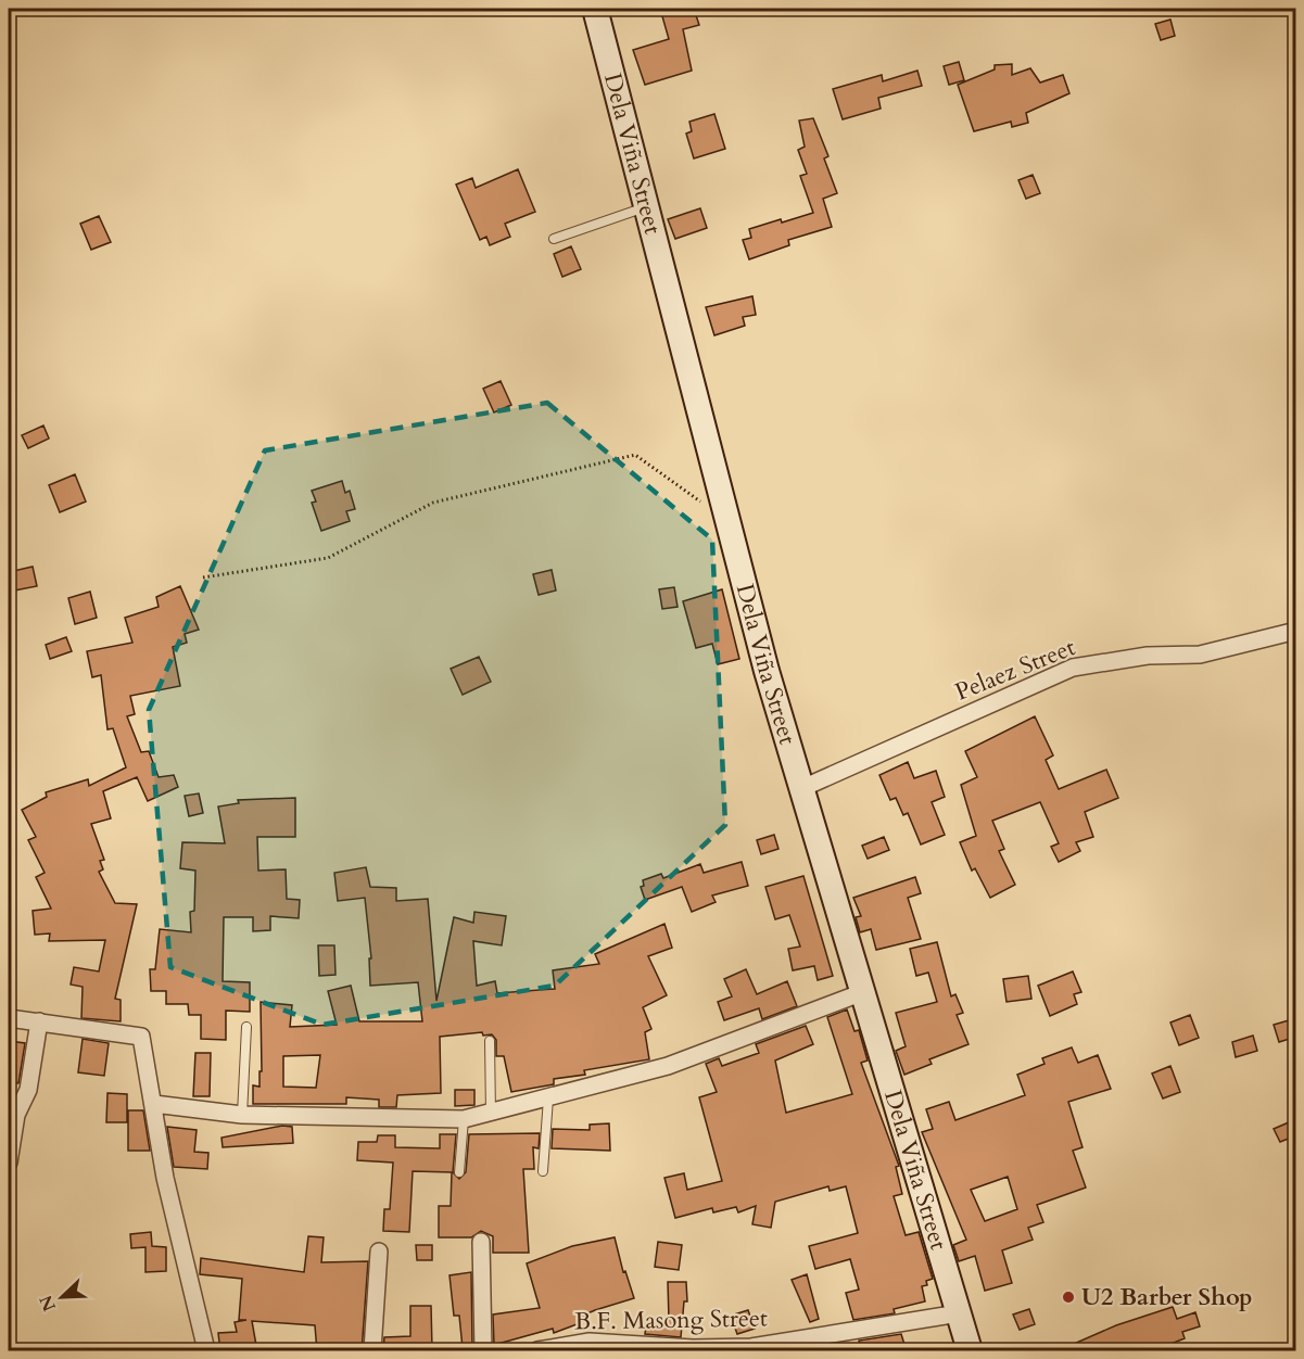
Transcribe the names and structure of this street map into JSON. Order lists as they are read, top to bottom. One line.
{"streets":{"street":["Dela Viña Street","Pelaez Street","B.F. Masong Street"]},"crossings":[["Dela Viña Street","Pelaez Street"],["Dela Viña Street","B.F. Masong Street"]],"places":["U2 Barber Shop"],"north":"bottom left"}
